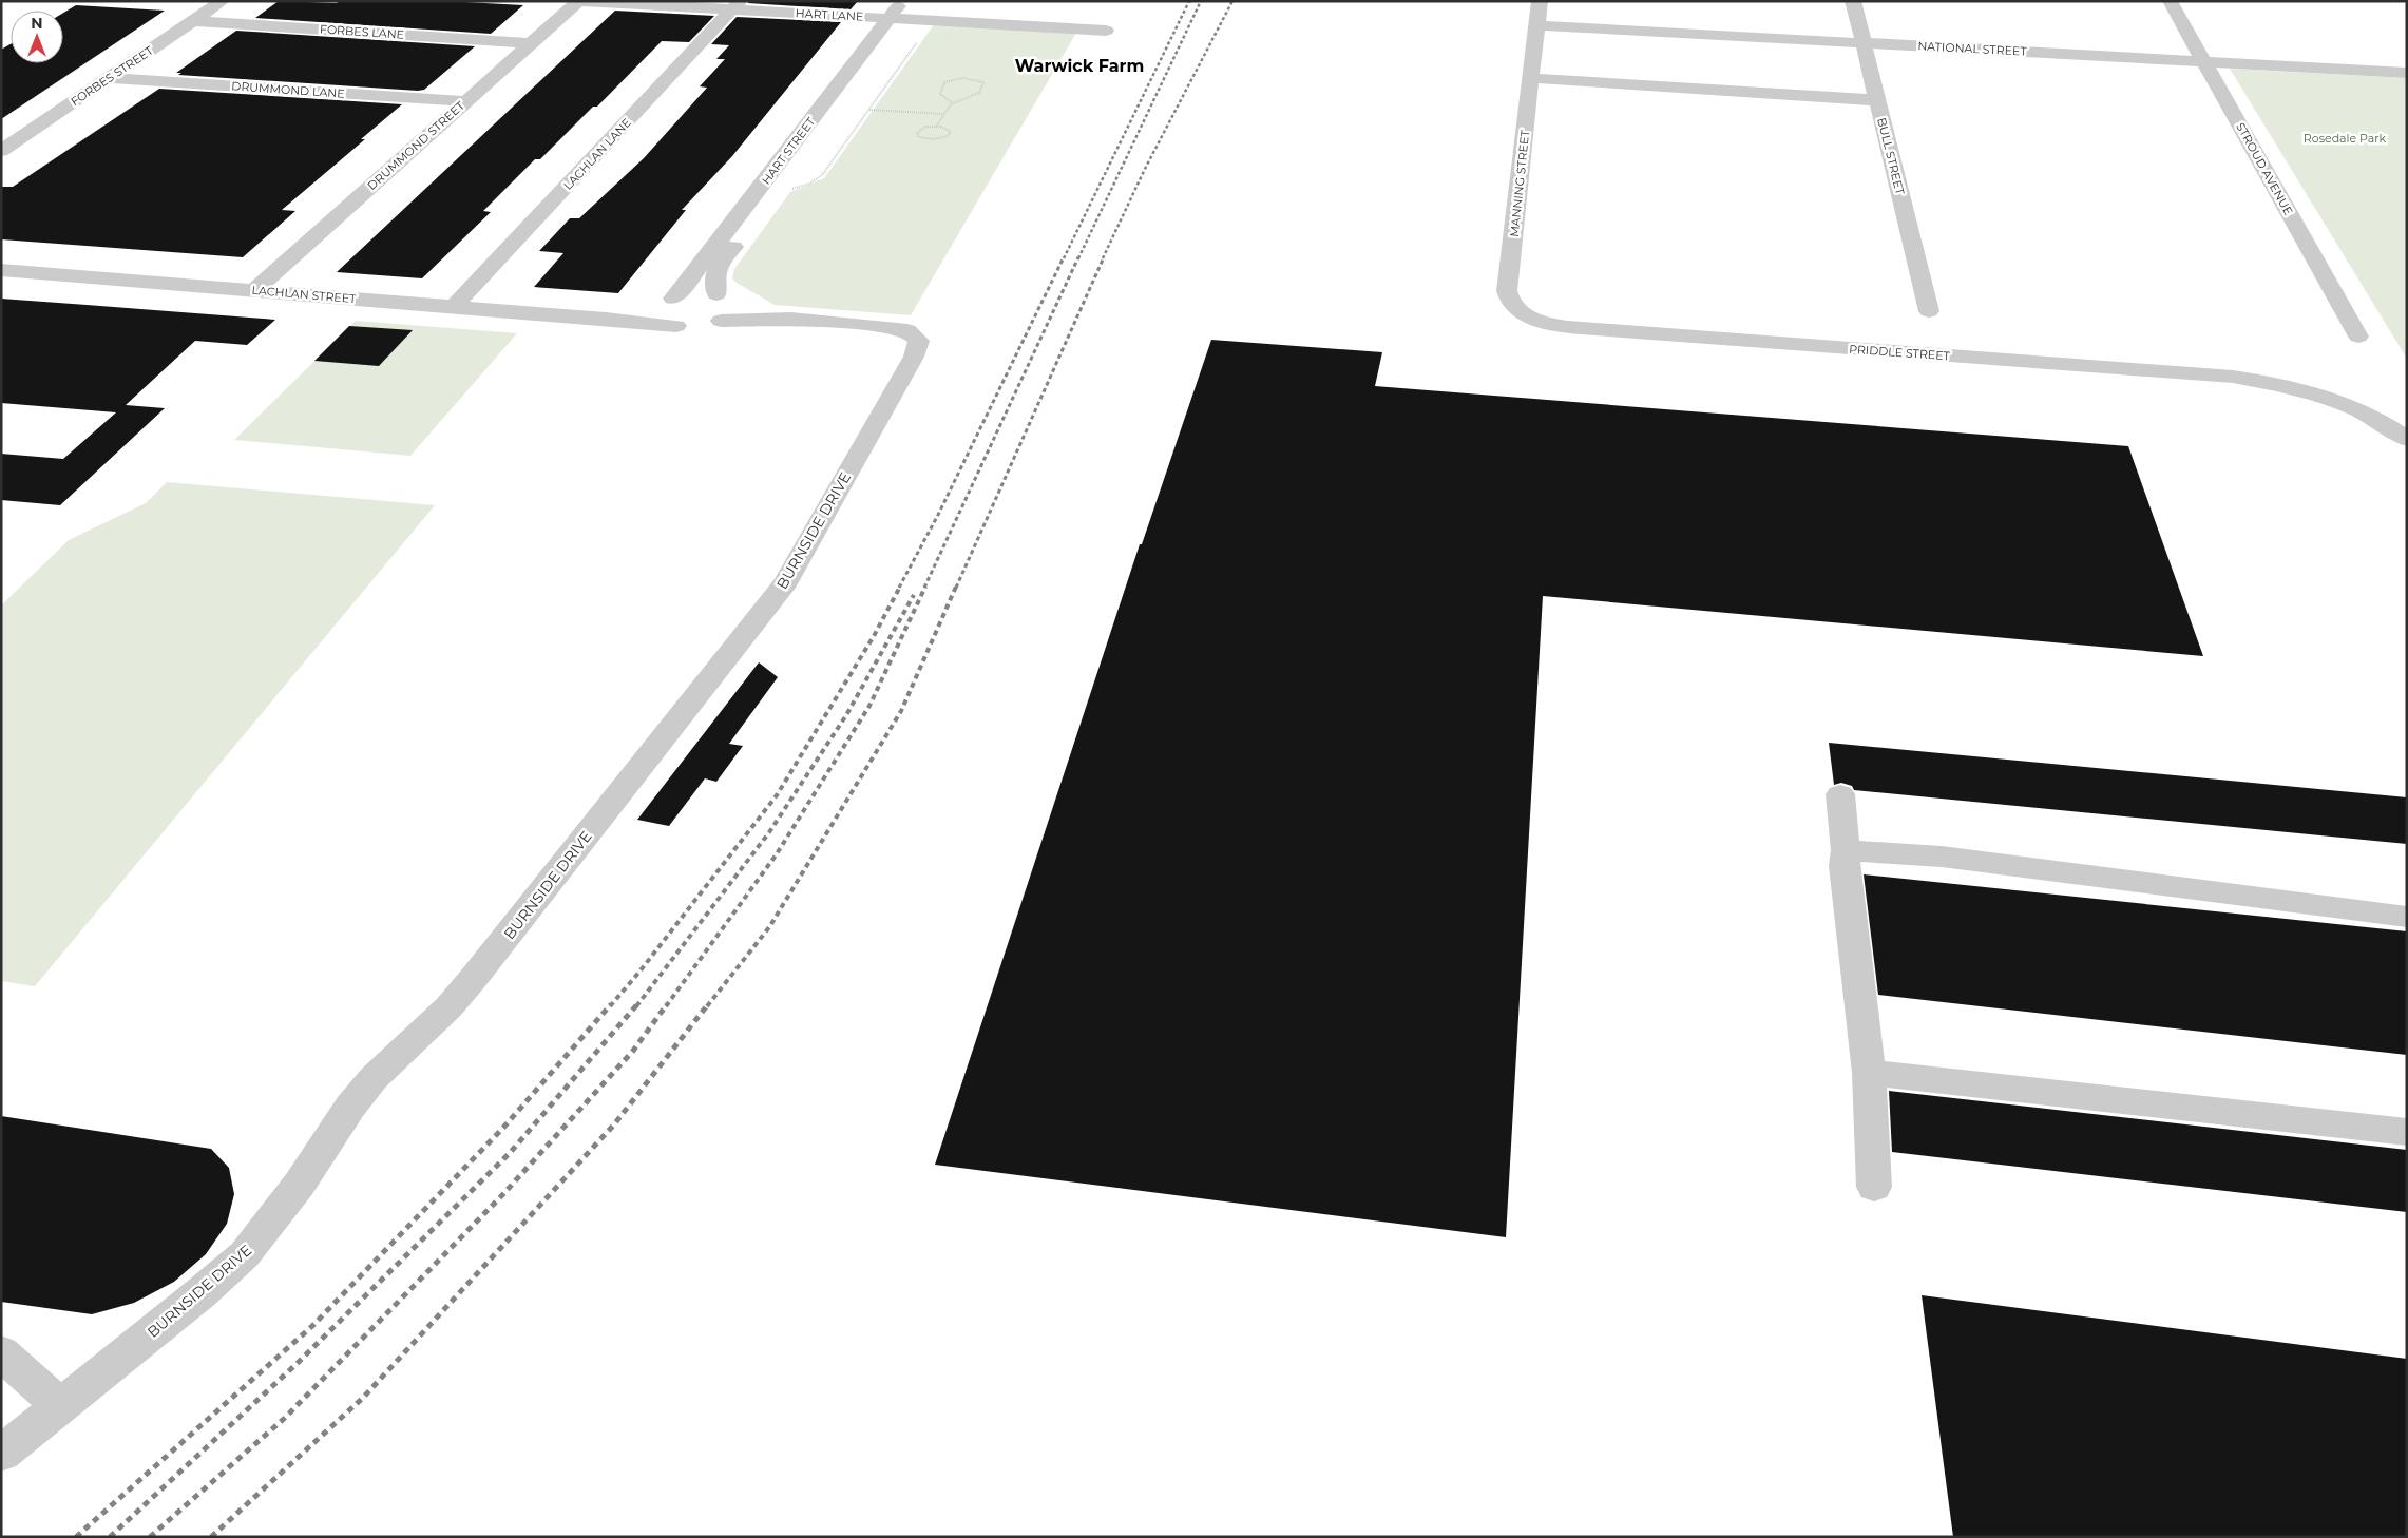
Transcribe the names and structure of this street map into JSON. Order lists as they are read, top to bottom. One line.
{"streets":{"street":["HART LANE","FORBES LANE","NATIONAL STREET","FORBES STREET","DRUMMOND LANE","DRUMMOND STREET","HART STREET","LACHLAN LANE","BULL STREET","STROUD AVENUE","MANNING STREET","LACHLAN STREET","PRIDDLE STREET","BURNSIDE DRIVE"]},"crossings":[["HART LANE","DRUMMOND STREET"],["HART LANE","HART STREET"],["HART LANE","LACHLAN LANE"],["FORBES LANE","FORBES STREET"],["FORBES LANE","DRUMMOND STREET"],["NATIONAL STREET","BULL STREET"],["NATIONAL STREET","STROUD AVENUE"],["NATIONAL STREET","MANNING STREET"],["FORBES STREET","DRUMMOND LANE"],["DRUMMOND LANE","DRUMMOND STREET"],["DRUMMOND STREET","LACHLAN STREET"],["HART STREET","BURNSIDE DRIVE"],["LACHLAN LANE","LACHLAN STREET"],["MANNING STREET","PRIDDLE STREET"]],"districts":["Warwick Farm"],"parks":["Rosedale Park"],"north":"top"}
